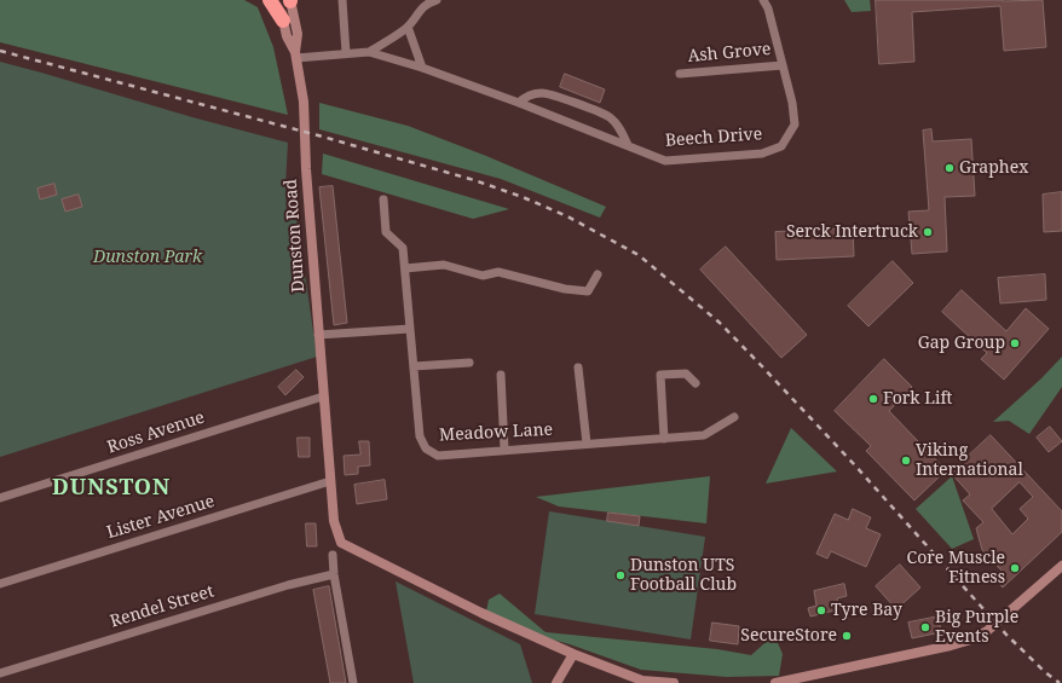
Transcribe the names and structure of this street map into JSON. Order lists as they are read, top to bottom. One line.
{"streets":{"street":["Ash Grove","Beech Drive","Dunston Road","Ross Avenue","Meadow Lane","Lister Avenue","Rendel Street"]},"crossings":[["Ash Grove","Beech Drive"],["Beech Drive","Dunston Road"],["Dunston Road","Ross Avenue"],["Dunston Road","Lister Avenue"]],"districts":["DUNSTON"],"parks":["Dunston Park"],"places":["Graphex","Serck Intertruck","Gap Group","Fork Lift","Viking International","Core Muscle Fitness","Dunston UTS Football Club","Tyre Bay","Big Purple Events","SecureStore"]}
